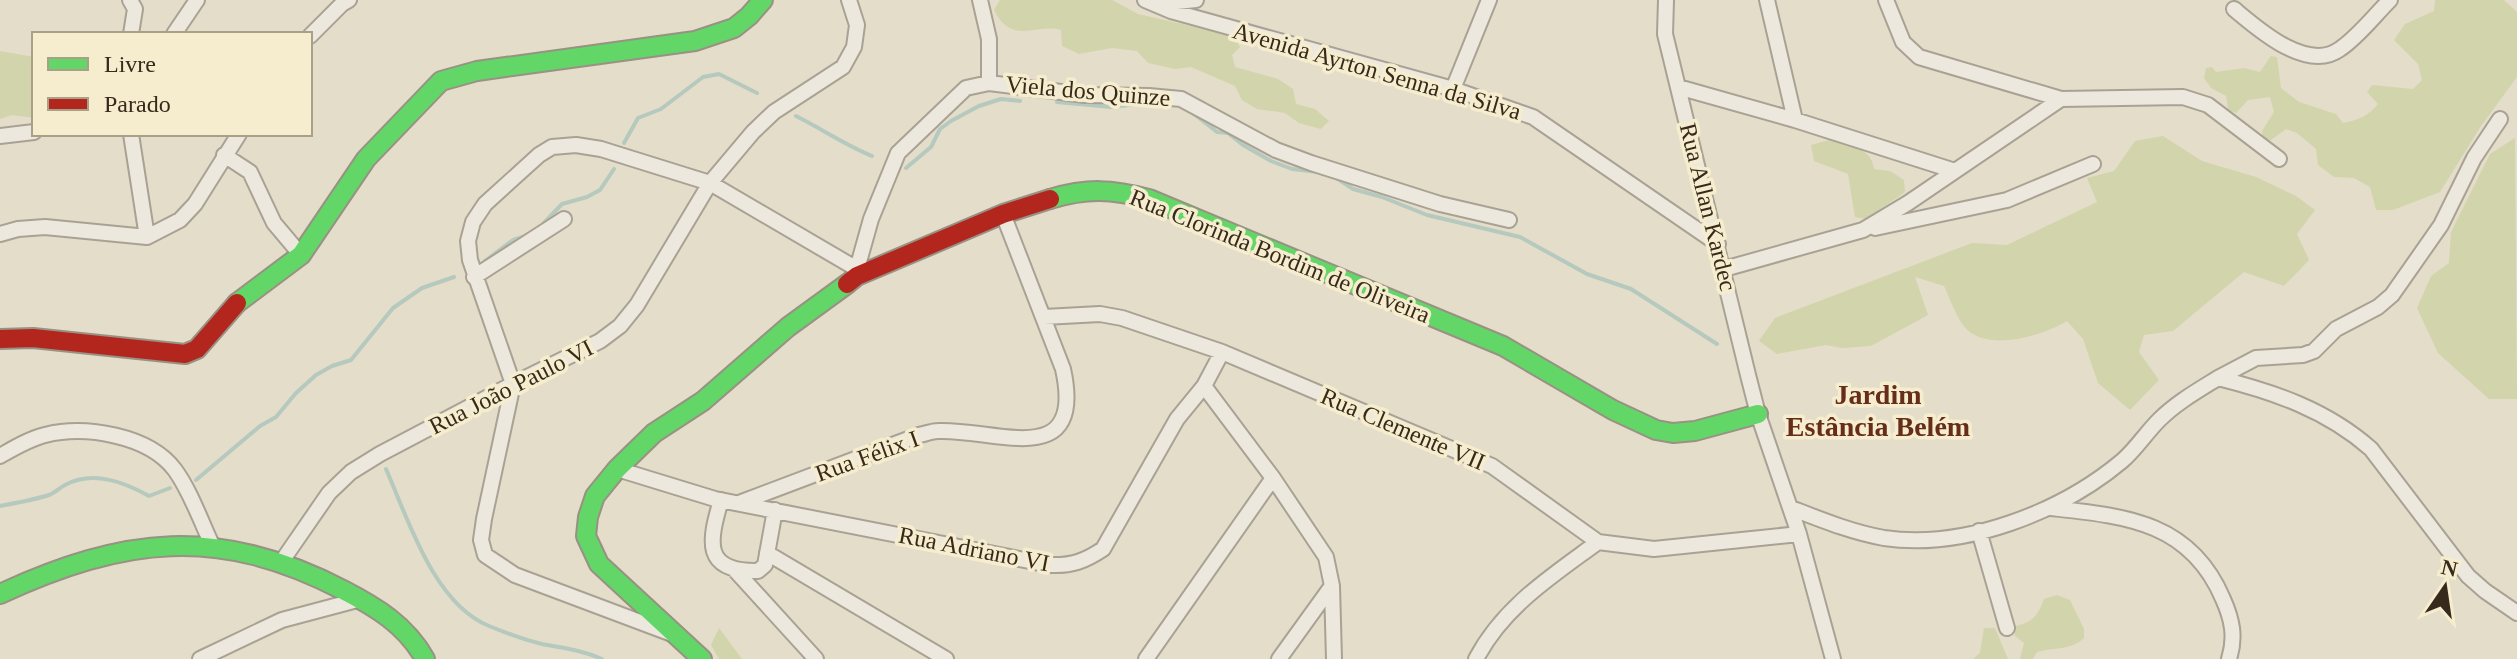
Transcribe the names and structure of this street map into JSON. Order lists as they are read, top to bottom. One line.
{"streets":{"street":["Avenida Ayrton Senna da Silva","Viela dos Quinze","Rua Allan Kardec","Rua Clorinda Bordim de Oliveira","Rua João Paulo VI","Rua Clemente VII","Rua Félix I","Rua Adriano VI"]},"crossings":[["Avenida Ayrton Senna da Silva","Rua Allan Kardec"],["Viela dos Quinze","Rua Clorinda Bordim de Oliveira"],["Rua Allan Kardec","Rua Clorinda Bordim de Oliveira"],["Rua Allan Kardec","Rua Clemente VII"],["Rua Clorinda Bordim de Oliveira","Rua Félix I"],["Rua Clorinda Bordim de Oliveira","Rua Adriano VI"],["Rua Clemente VII","Rua Félix I"],["Rua Clemente VII","Rua Adriano VI"],["Rua Félix I","Rua Adriano VI"]],"districts":["Jardim Estância Belém"],"legend":["Livre","Parado"],"north":"top"}
